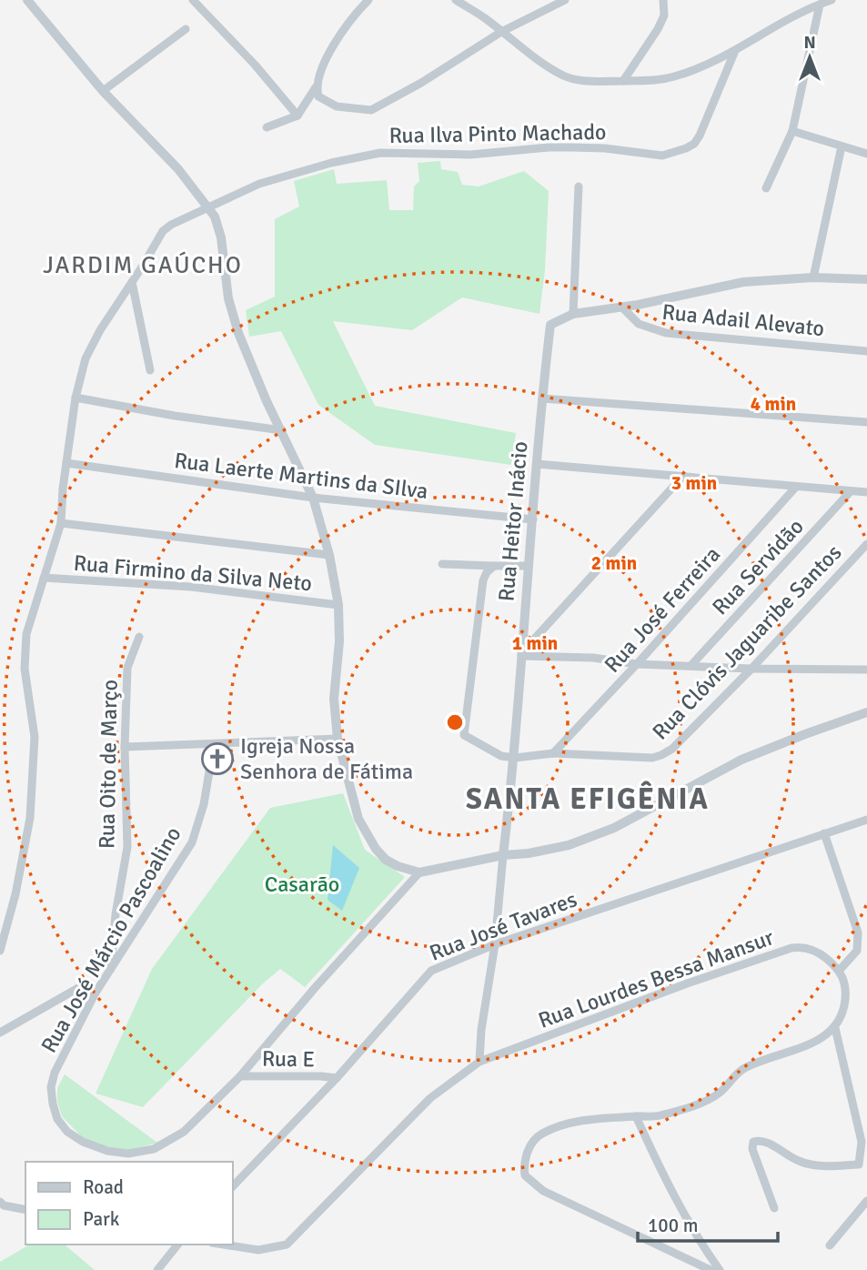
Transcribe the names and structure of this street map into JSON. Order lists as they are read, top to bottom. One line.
{"streets":{"street":["Rua Ilva Pinto Machado","Rua Adail Alevato","Rua Laerte Martins da SIlva","Rua Heitor Inácio","Rua Servidão","Rua Firmino da Silva Neto","Rua José Ferreira","Rua Clóvis Jaguaribe Santos","Rua Oito de Março","Rua José Tavares","Rua José Márcio Pascoalino","Rua Lourdes Bessa Mansur","Rua E"]},"crossings":[["Rua Ilva Pinto Machado","Rua Laerte Martins da SIlva"],["Rua Ilva Pinto Machado","Rua Firmino da Silva Neto"],["Rua Laerte Martins da SIlva","Rua Heitor Inácio"],["Rua Heitor Inácio","Rua Clóvis Jaguaribe Santos"],["Rua Heitor Inácio","Rua José Tavares"],["Rua Heitor Inácio","Rua Lourdes Bessa Mansur"],["Rua José Ferreira","Rua Clóvis Jaguaribe Santos"],["Rua Oito de Março","Rua José Márcio Pascoalino"],["Rua José Tavares","Rua E"],["Rua José Márcio Pascoalino","Rua E"]],"districts":["JARDIM GAÚCHO","SANTA EFIGÊNIA"],"parks":["Casarão"],"places":{"church":["Igreja Nossa Senhora de Fátima"]},"legend":["Road","Park"],"scale_bar":"100 m","north":"top","rings":["4 min","3 min","2 min","1 min"]}
